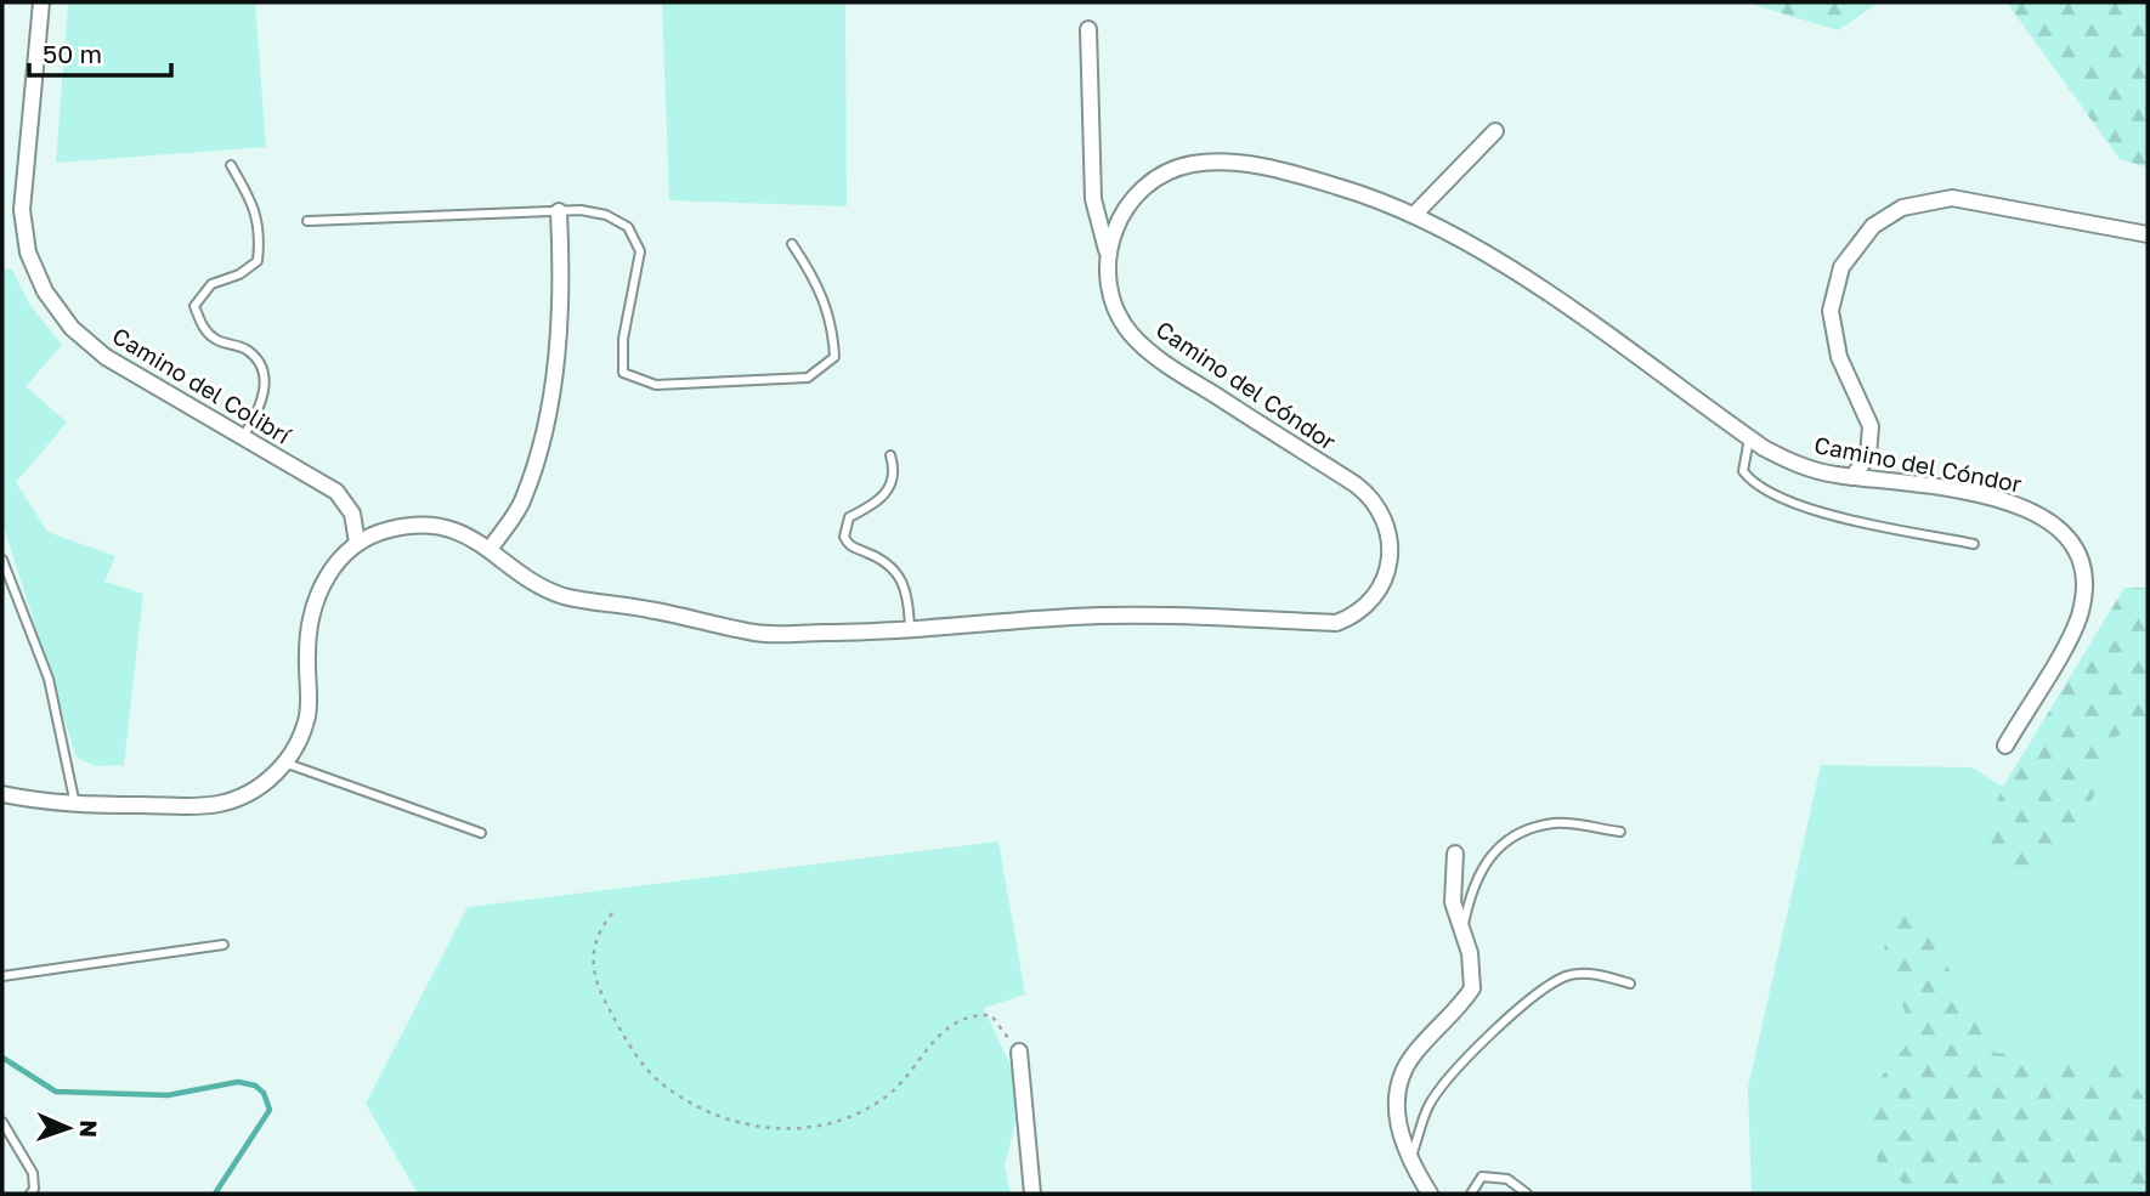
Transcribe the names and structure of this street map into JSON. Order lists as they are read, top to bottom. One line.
{"streets":{"street":["Camino del Colibrí","Camino del Cóndor"]},"crossings":[["Camino del Colibrí","Camino del Cóndor"]],"scale_bar":"50 m","north":"right"}
